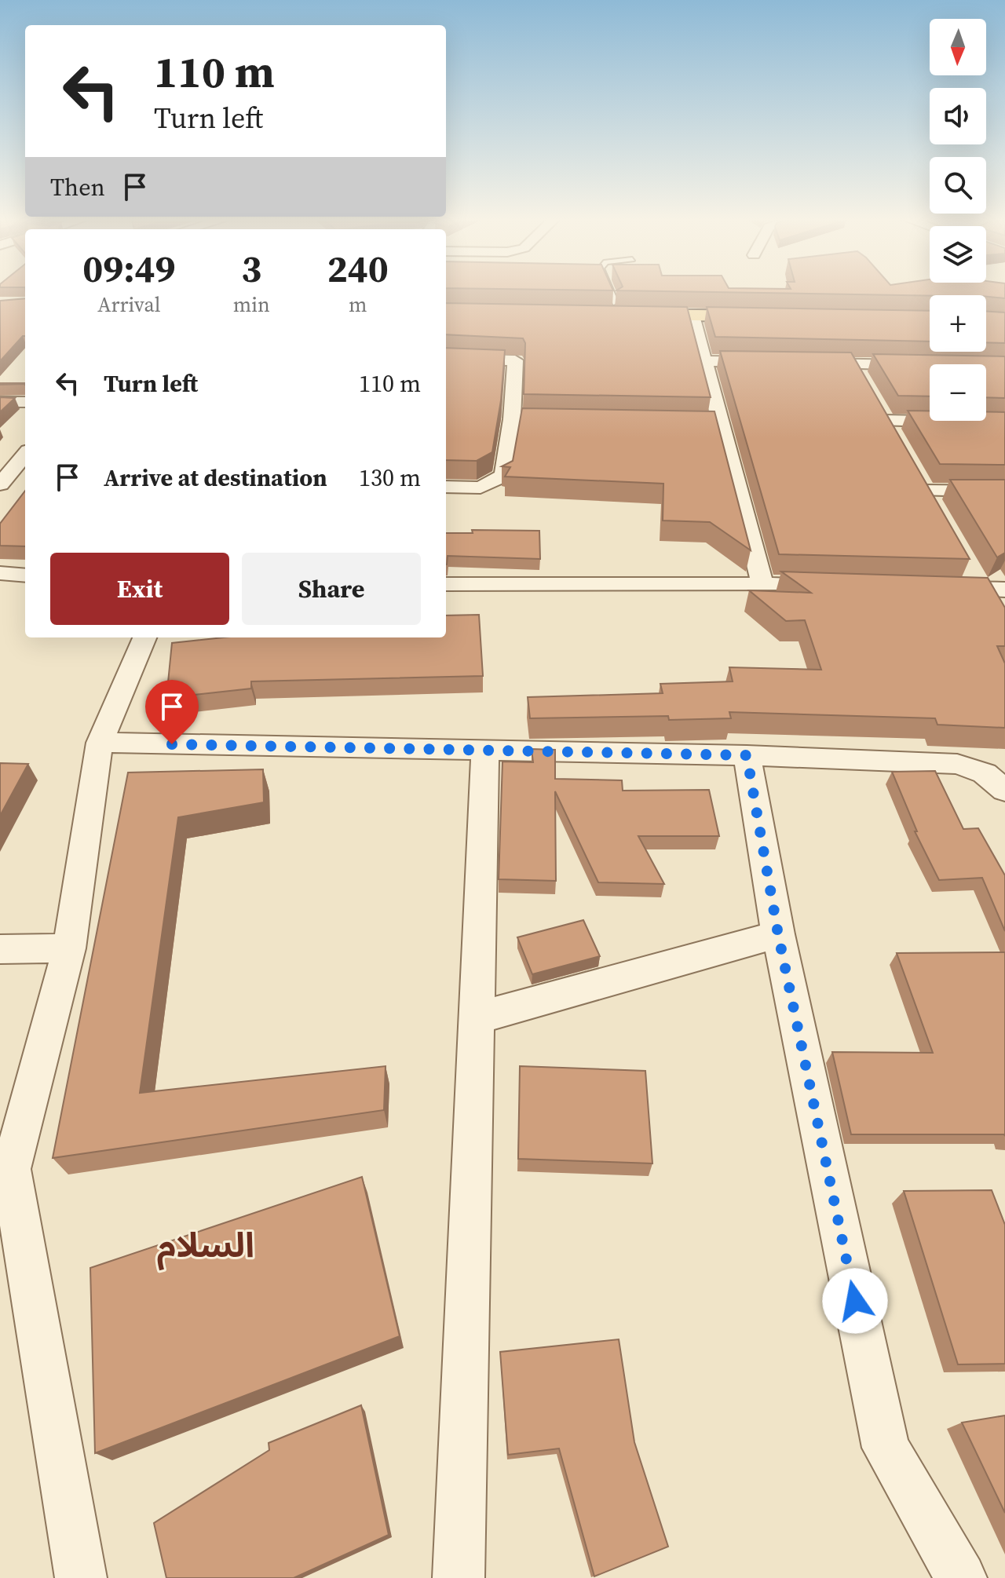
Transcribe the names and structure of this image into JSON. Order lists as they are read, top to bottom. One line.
{"districts":["السلام"],"north":"bottom","page":{"map_buttons":["+","−"],"turn":["110 m","Turn left"],"then":"Then","eta":["09:49","Arrival","3","min","240","m"],"list":[{"name":"Turn left","value":"110 m"},{"name":"Arrive at destination","value":"130 m"}],"buttons":["Exit","Share"]}}
